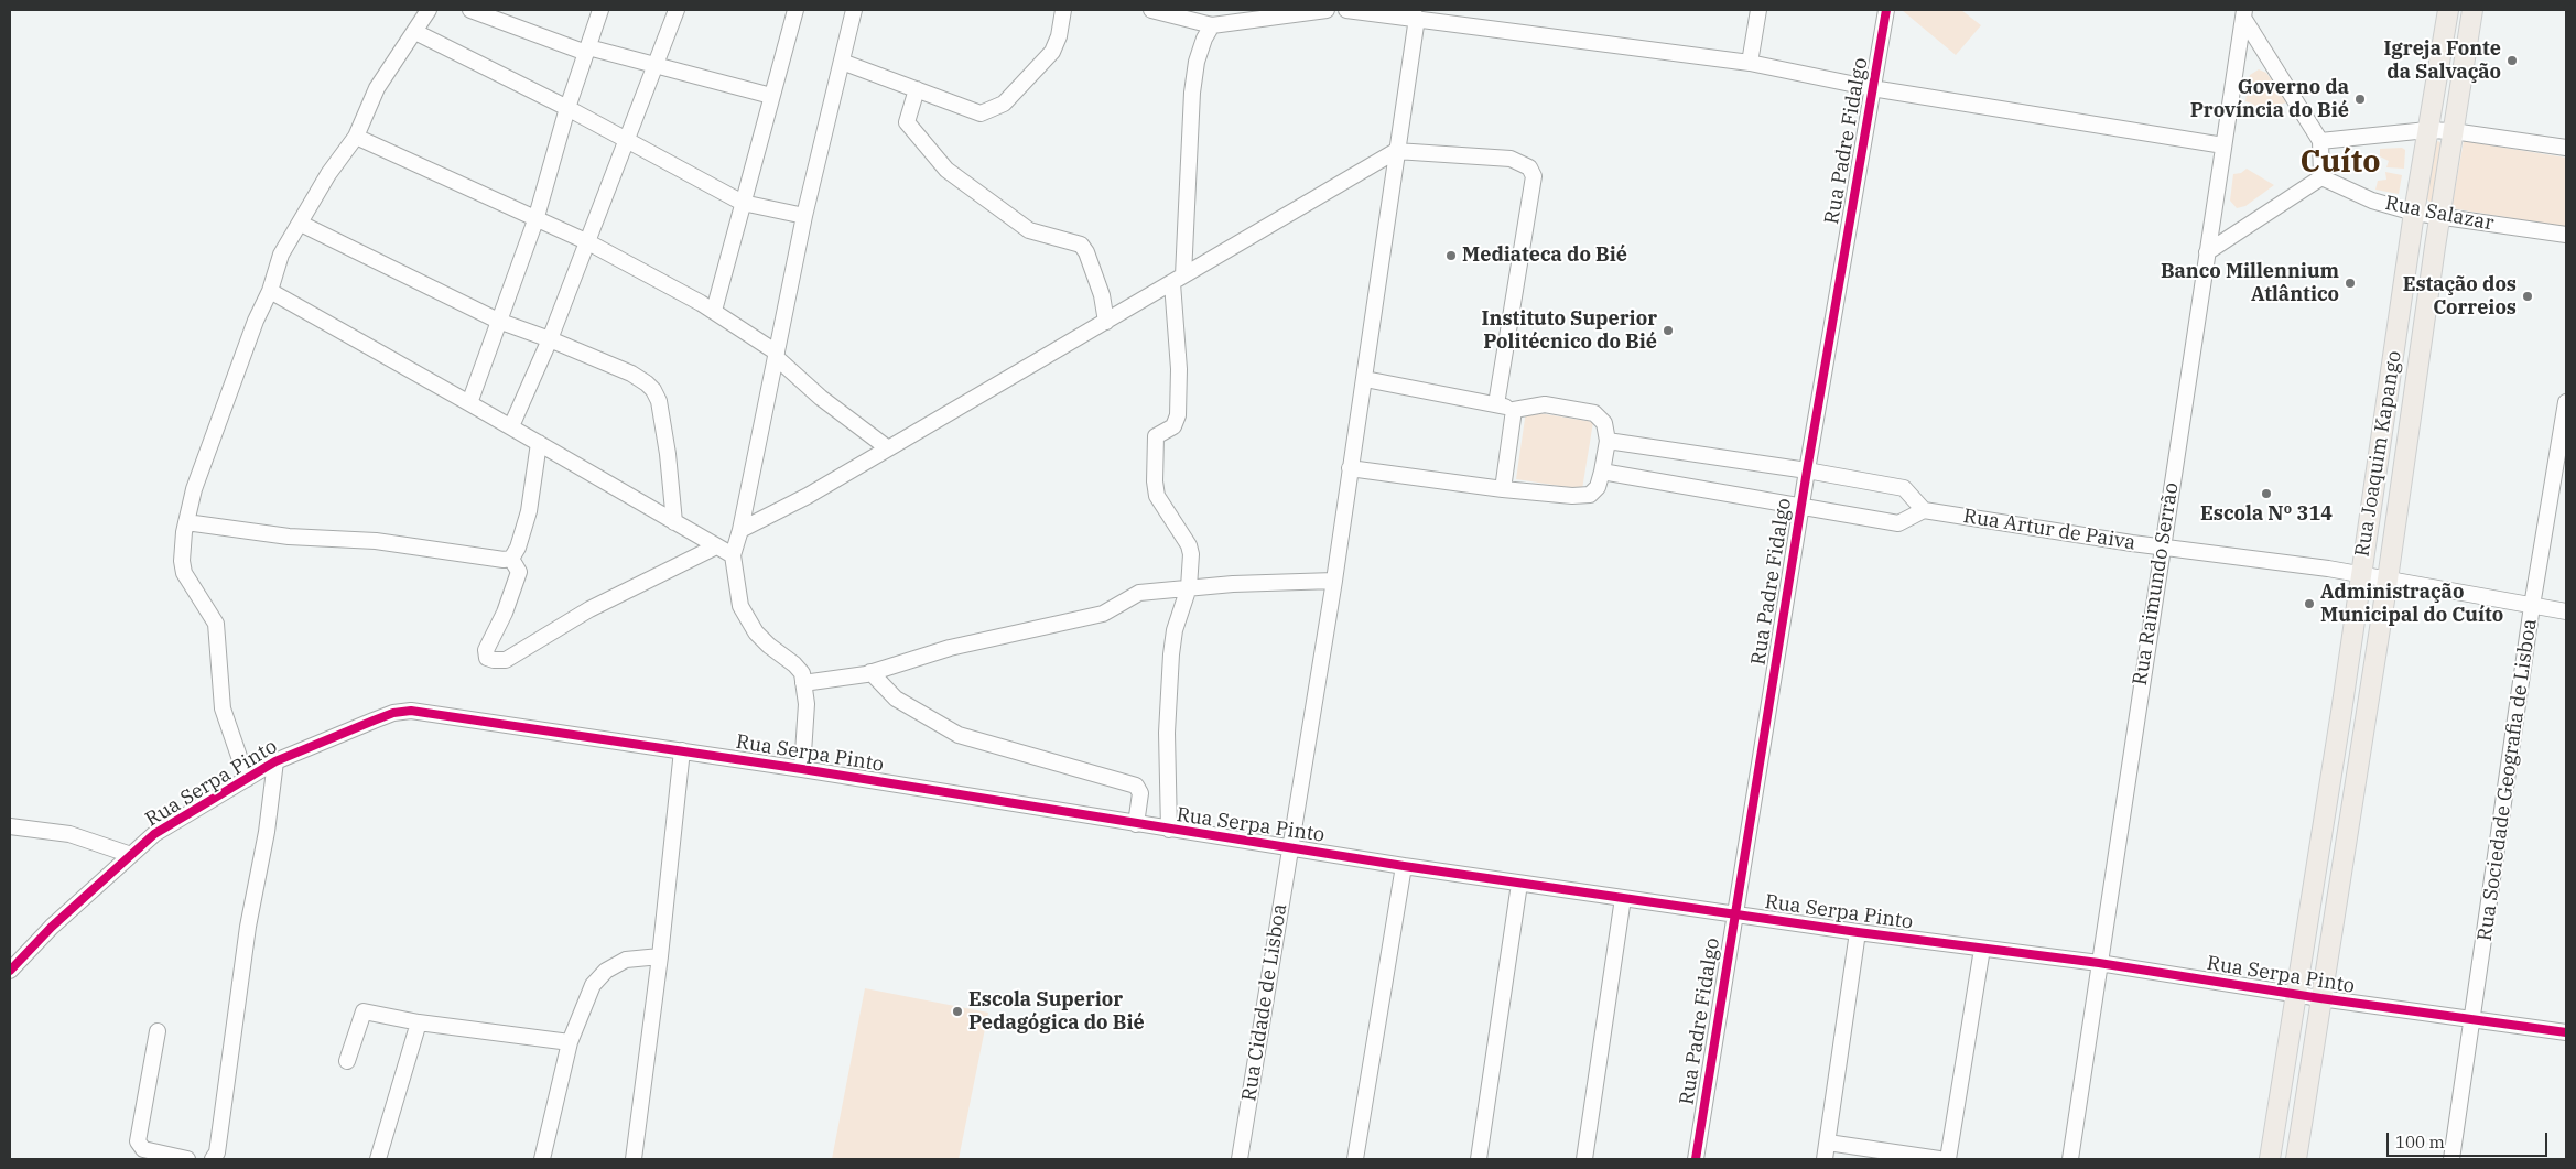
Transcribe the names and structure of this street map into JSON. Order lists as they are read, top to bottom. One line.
{"streets":{"main road":["Rua Joaquim Kapango"],"street":["Rua Padre Fidalgo","Rua Salazar","Rua Artur de Paiva","Rua Raimundo Serrão","Rua Serpa Pinto","Rua Sociedade Geografia de Lisboa","Rua Cidade de Lisboa"]},"crossings":[["Rua Padre Fidalgo","Rua Serpa Pinto"],["Rua Salazar","Rua Joaquim Kapango"],["Rua Joaquim Kapango","Rua Artur de Paiva"],["Rua Joaquim Kapango","Rua Serpa Pinto"],["Rua Artur de Paiva","Rua Raimundo Serrão"],["Rua Artur de Paiva","Rua Sociedade Geografia de Lisboa"],["Rua Raimundo Serrão","Rua Serpa Pinto"],["Rua Serpa Pinto","Rua Sociedade Geografia de Lisboa"],["Rua Serpa Pinto","Rua Cidade de Lisboa"]],"districts":["Cuíto"],"places":["Igreja Fonte da Salvação","Governo da Província do Bié","Mediateca do Bié","Banco Millennium Atlântico","Estação dos Correios","Instituto Superior Politécnico do Bié","Escola Nº 314","Administração Municipal do Cuíto","Escola Superior Pedagógica do Bié"],"scale_bar":"100 m"}
